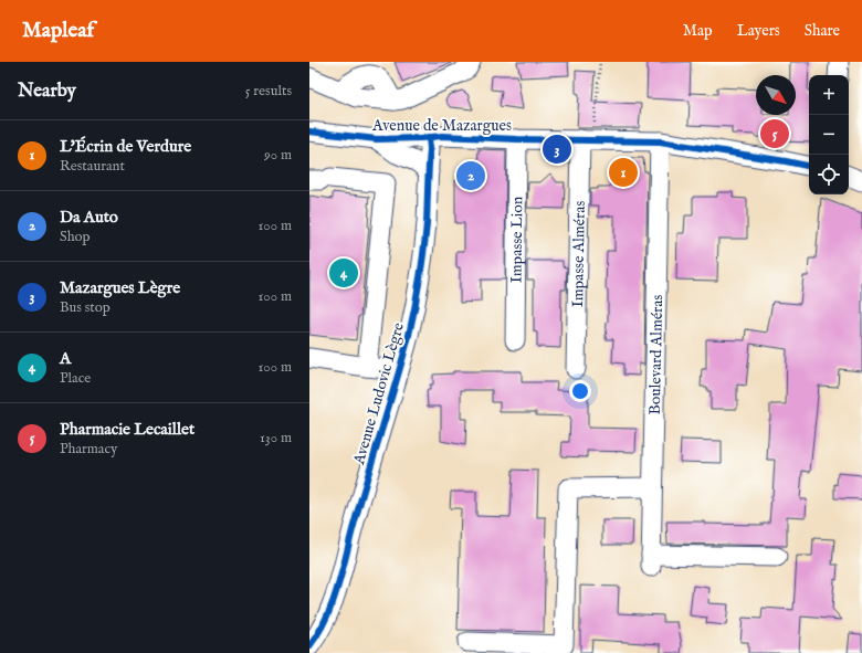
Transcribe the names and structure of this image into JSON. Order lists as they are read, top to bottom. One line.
{"streets":{"street":["Avenue de Mazargues","Impasse Lion","Impasse Alméras","Boulevard Alméras","Avenue Ludovic Lègre"]},"crossings":[["Avenue de Mazargues","Impasse Lion"],["Avenue de Mazargues","Impasse Alméras"],["Avenue de Mazargues","Boulevard Alméras"],["Avenue de Mazargues","Avenue Ludovic Lègre"]],"north":"bottom right","page":{"header":"Mapleaf","nav":["Map","Layers","Share"],"heading":["Nearby","5 results"],"map_buttons":["+","−"],"pins":["5","3","1","2","4"],"list":[{"mark":"1","name":"L'Écrin de Verdure","note":"Restaurant","value":"90 m"},{"mark":"2","name":"Da Auto","note":"Shop","value":"100 m"},{"mark":"3","name":"Mazargues Lègre","note":"Bus stop","value":"100 m"},{"mark":"4","name":"A","note":"Place","value":"100 m"},{"mark":"5","name":"Pharmacie Lecaillet","note":"Pharmacy","value":"130 m"}]}}
